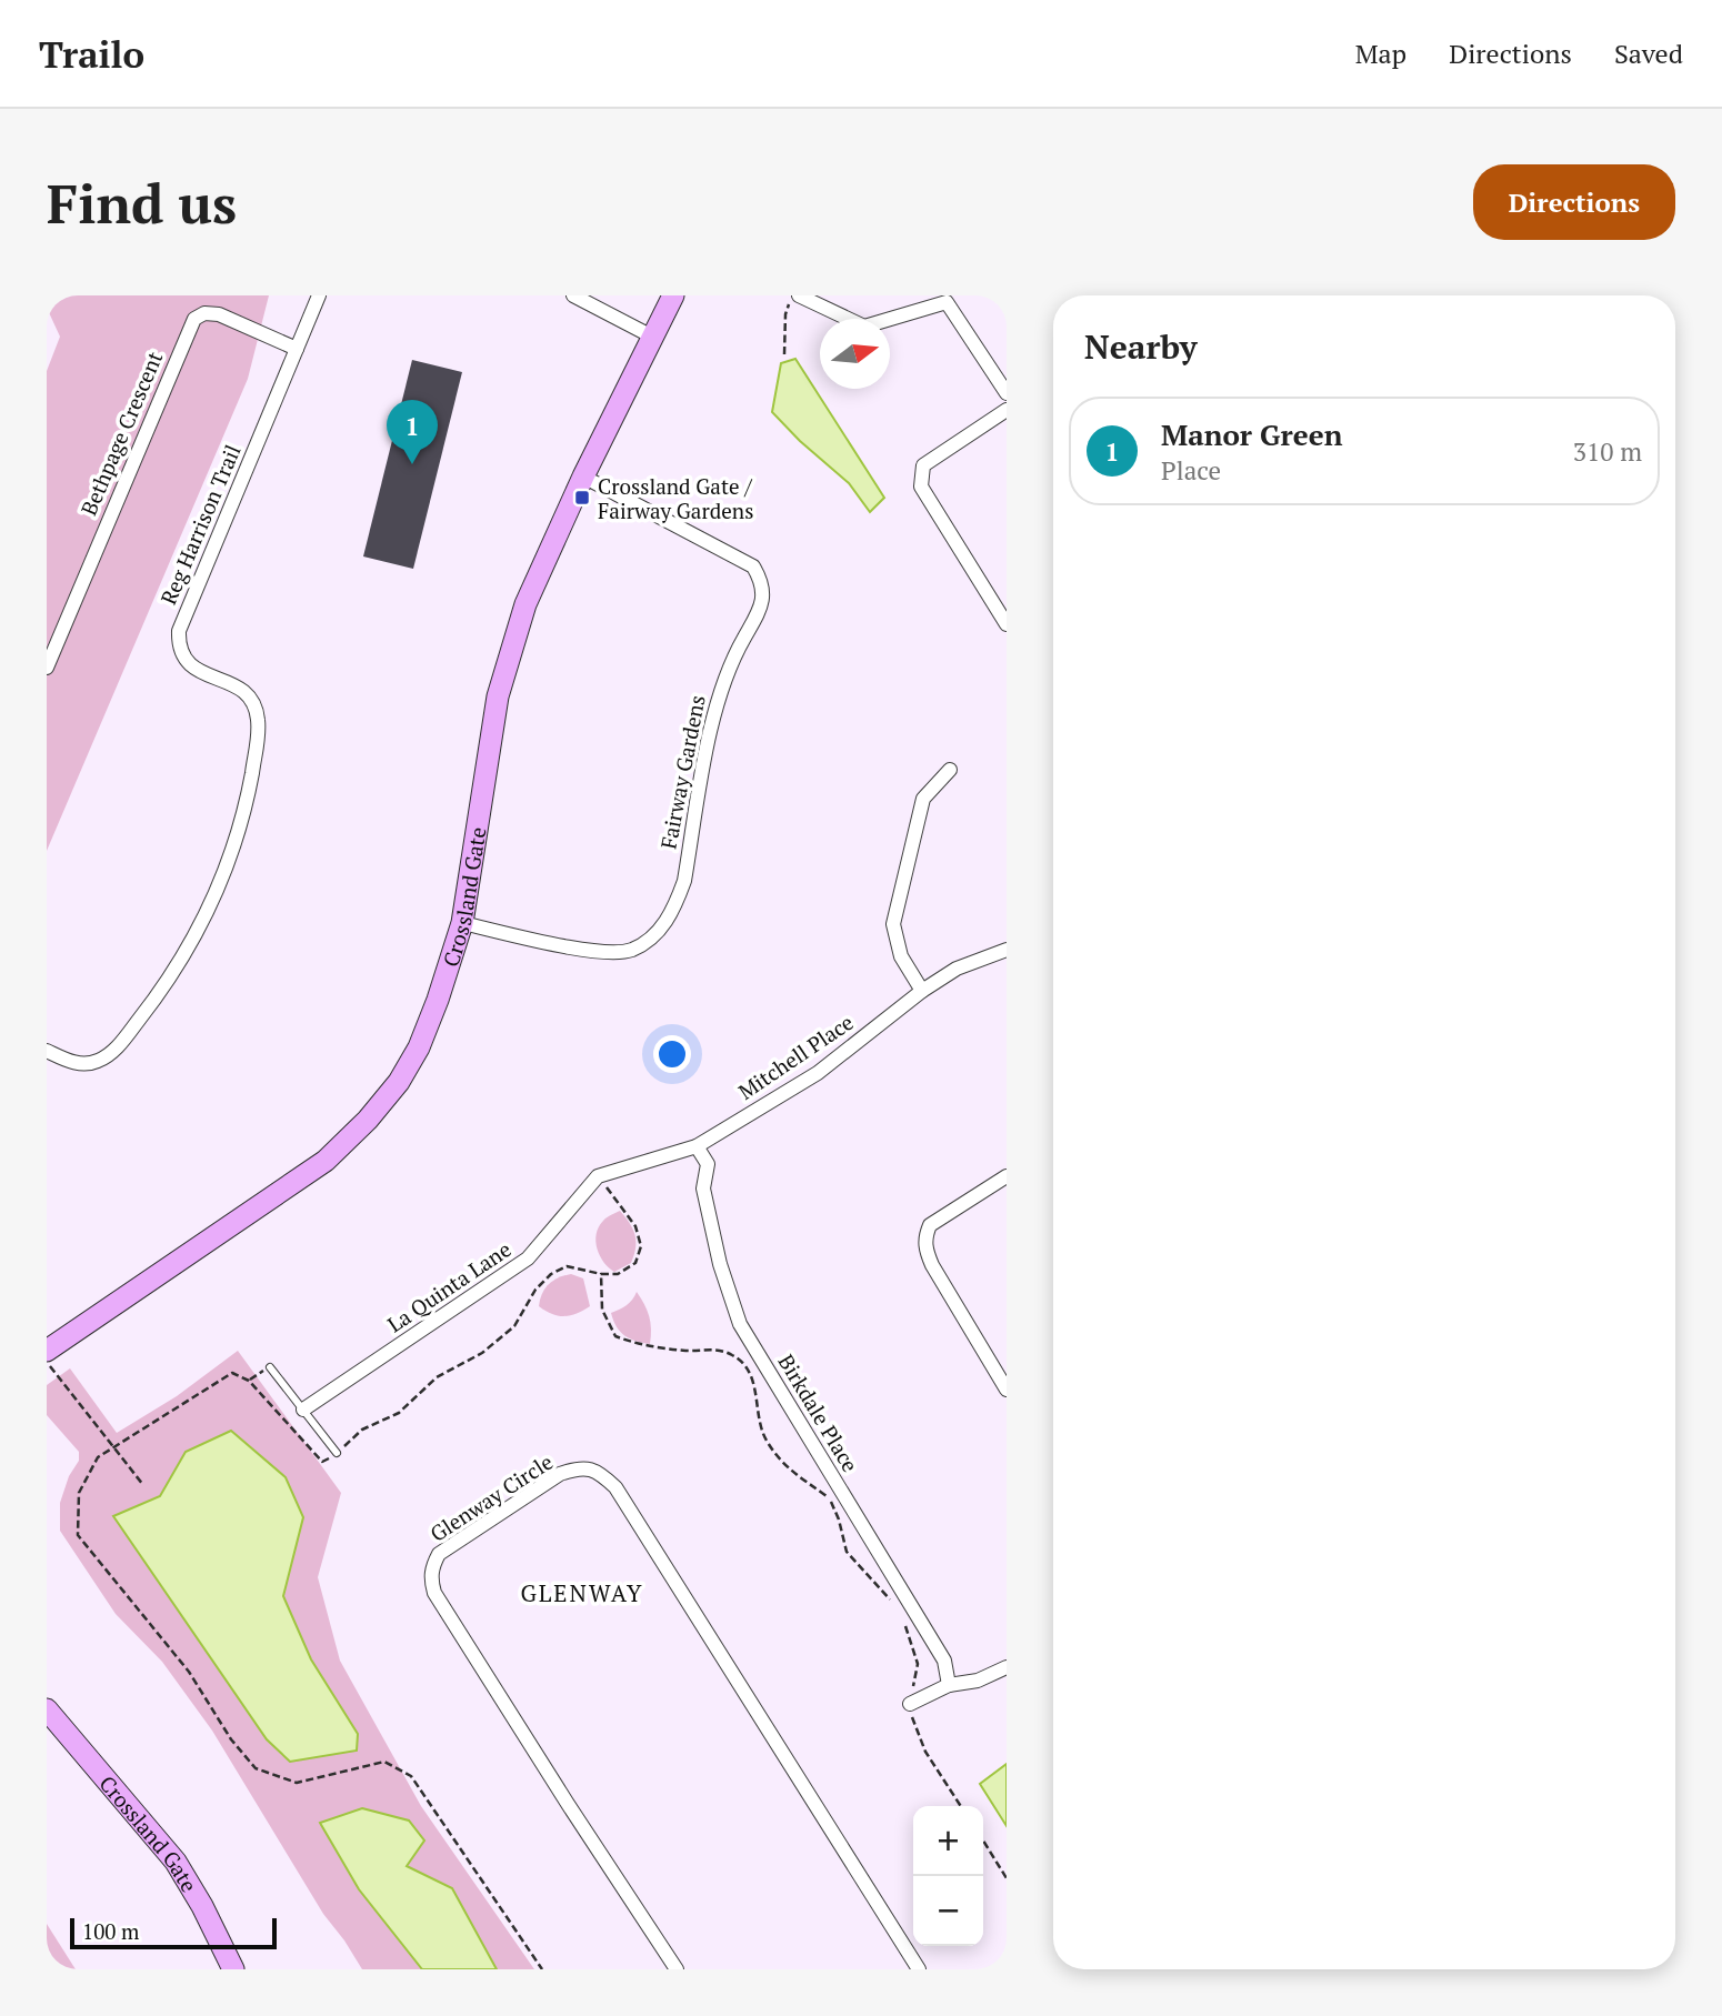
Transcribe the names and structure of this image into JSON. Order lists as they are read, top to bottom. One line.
{"streets":{"street":["Bethpage Crescent","Reg Harrison Trail","Fairway Gardens","Crossland Gate","Mitchell Place","La Quinta Lane","Birkdale Place","Glenway Circle"]},"crossings":[["Bethpage Crescent","Reg Harrison Trail"],["Fairway Gardens","Crossland Gate"],["Mitchell Place","La Quinta Lane"],["Mitchell Place","Birkdale Place"]],"districts":["GLENWAY"],"places":{"transit":["Crossland Gate / Fairway Gardens"]},"scale_bar":"100 m","north":"right","page":{"header":"Trailo","nav":["Map","Directions","Saved"],"buttons":"Directions","title":"Find us","heading":"Nearby","list":[{"mark":"1","name":"Manor Green","note":"Place","value":"310 m"}],"pins":"1","map_buttons":["+","−"],"scale":"100 m"}}
